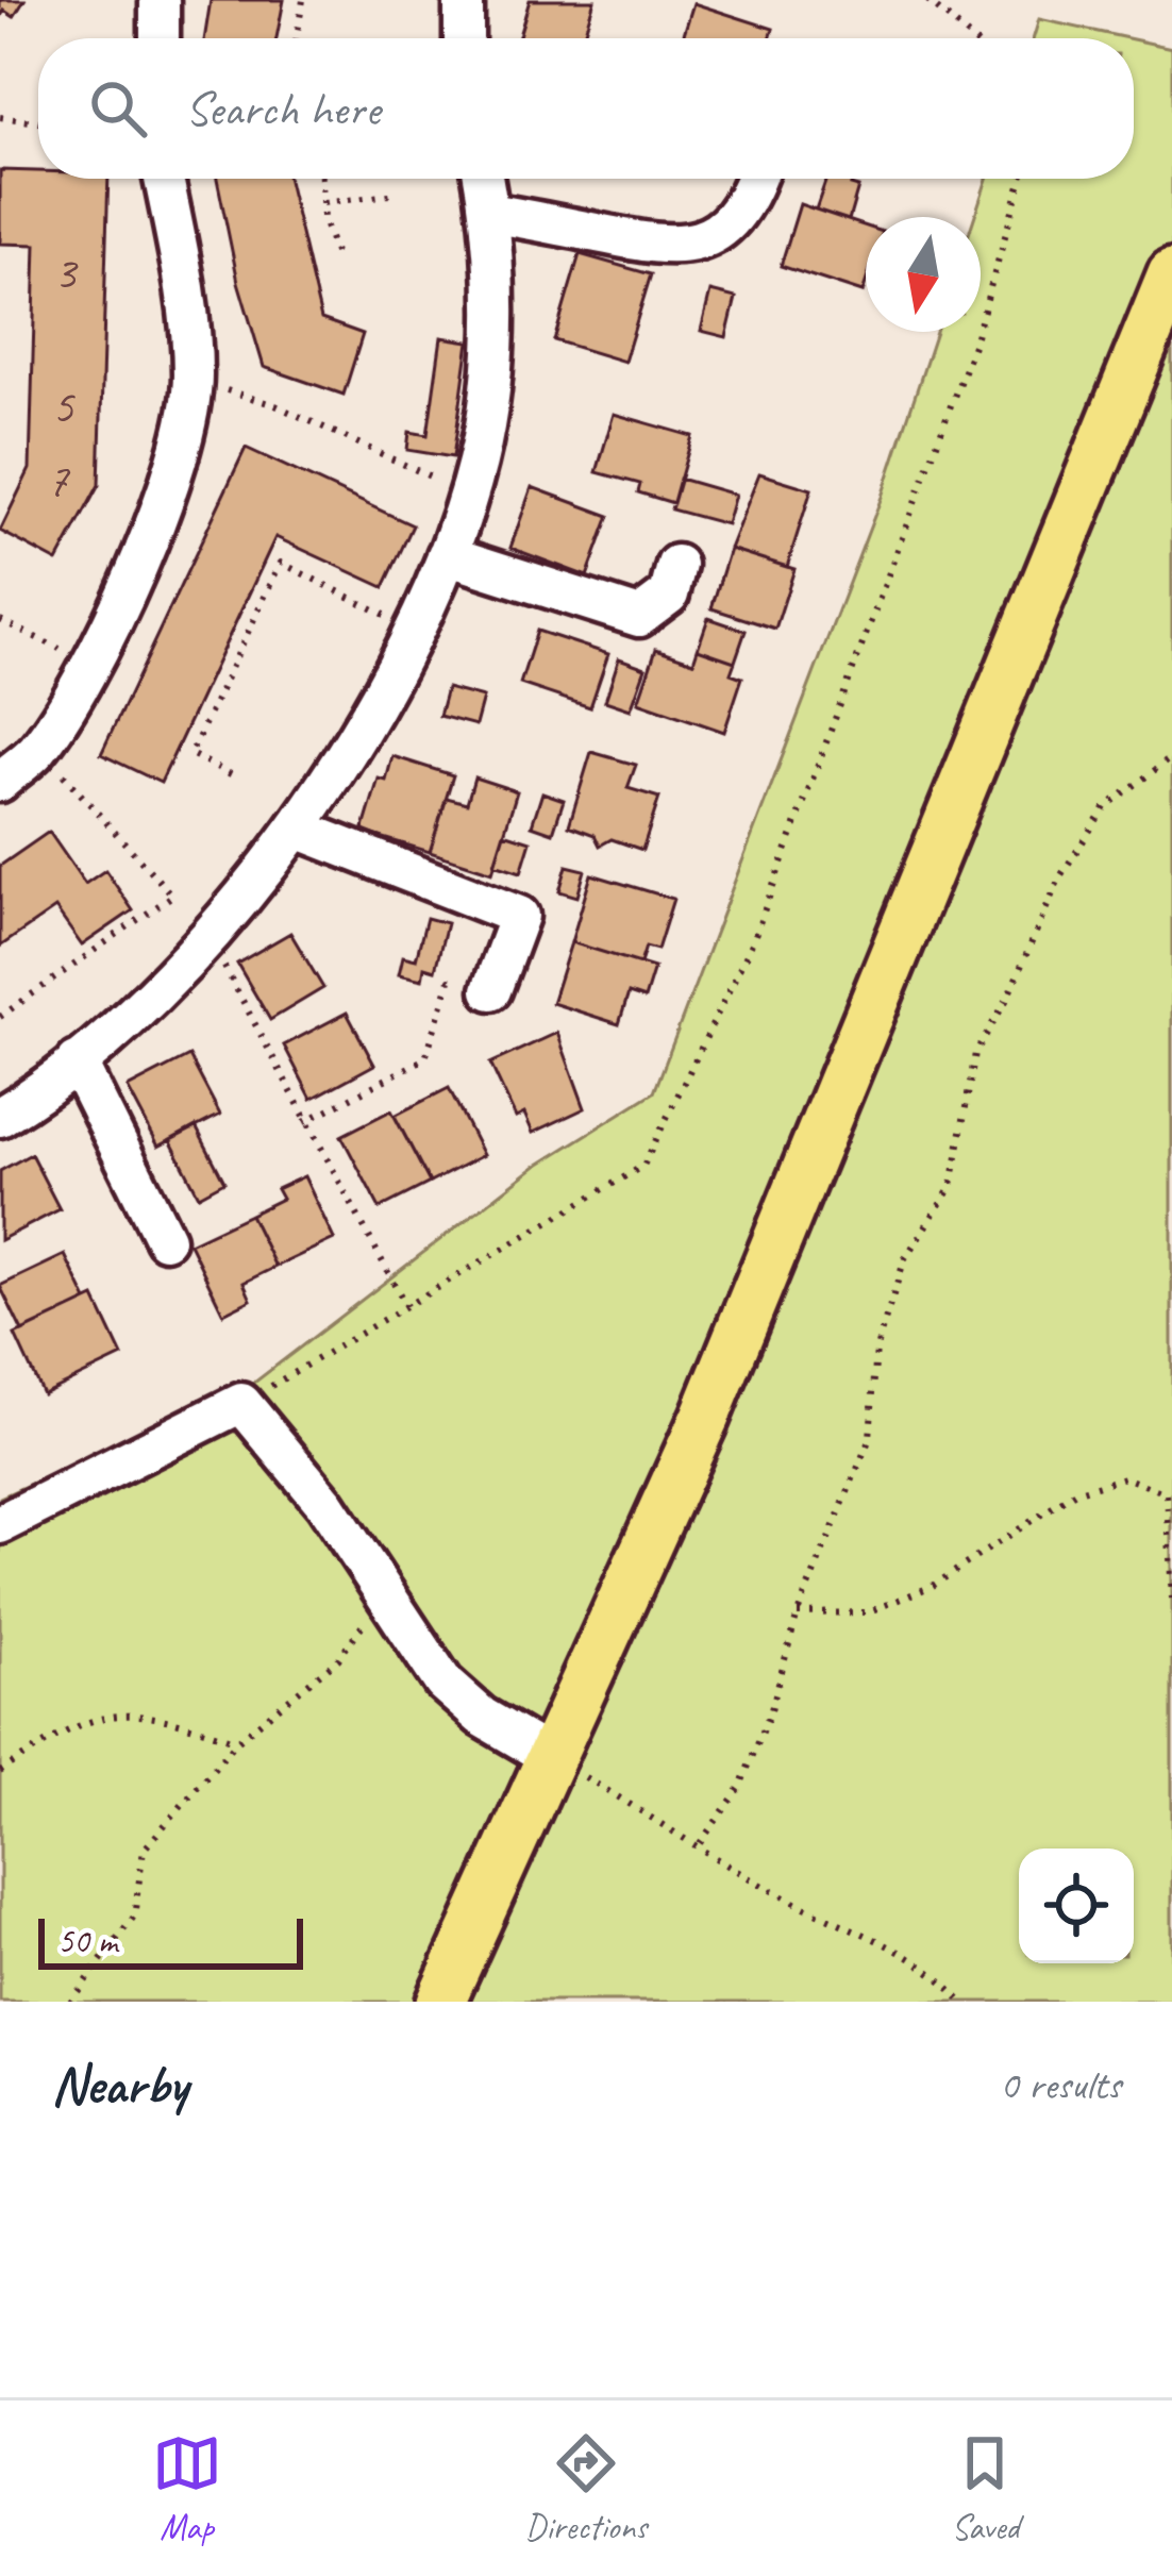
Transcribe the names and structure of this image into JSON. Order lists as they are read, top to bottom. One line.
{"house_numbers":["3","5","7"],"scale_bar":"50 m","north":"bottom","page":{"search":"Search here","scale":"50 m","heading":["Nearby","0 results"],"nav":["Map","Directions","Saved"]}}
